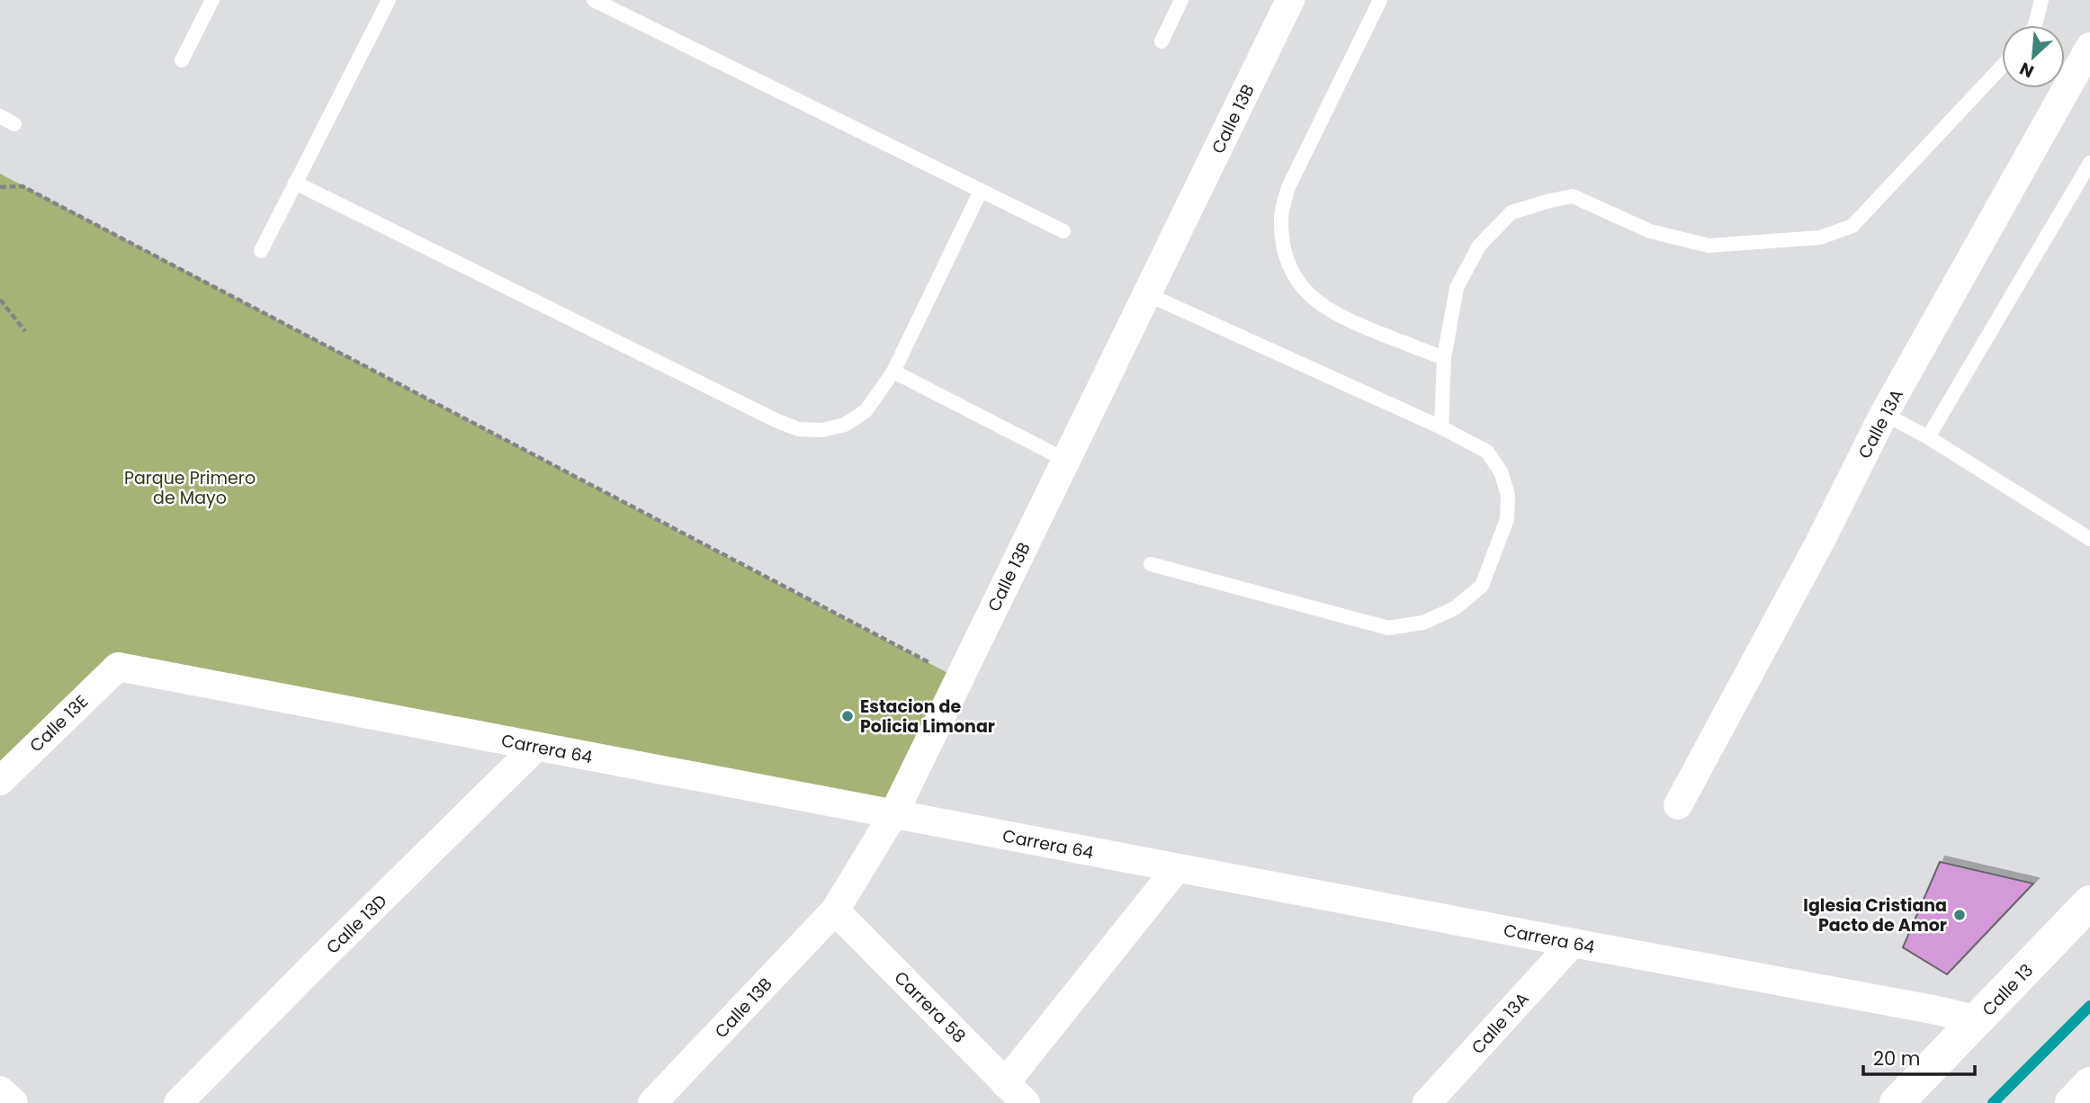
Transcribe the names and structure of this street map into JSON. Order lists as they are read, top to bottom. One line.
{"streets":{"main road":["Calle 13"],"street":["Calle 13B","Calle 13A","Calle 13E","Carrera 64","Calle 13D","Carrera 58"]},"crossings":[["Calle 13B","Carrera 64"],["Calle 13B","Carrera 58"],["Calle 13A","Carrera 64"],["Calle 13E","Carrera 64"],["Carrera 64","Calle 13D"],["Carrera 64","Calle 13"]],"parks":["Parque Primero de Mayo"],"places":["Estacion de Policia Limonar","Iglesia Cristiana Pacto de Amor"],"scale_bar":"20 m","north":"bottom left"}
